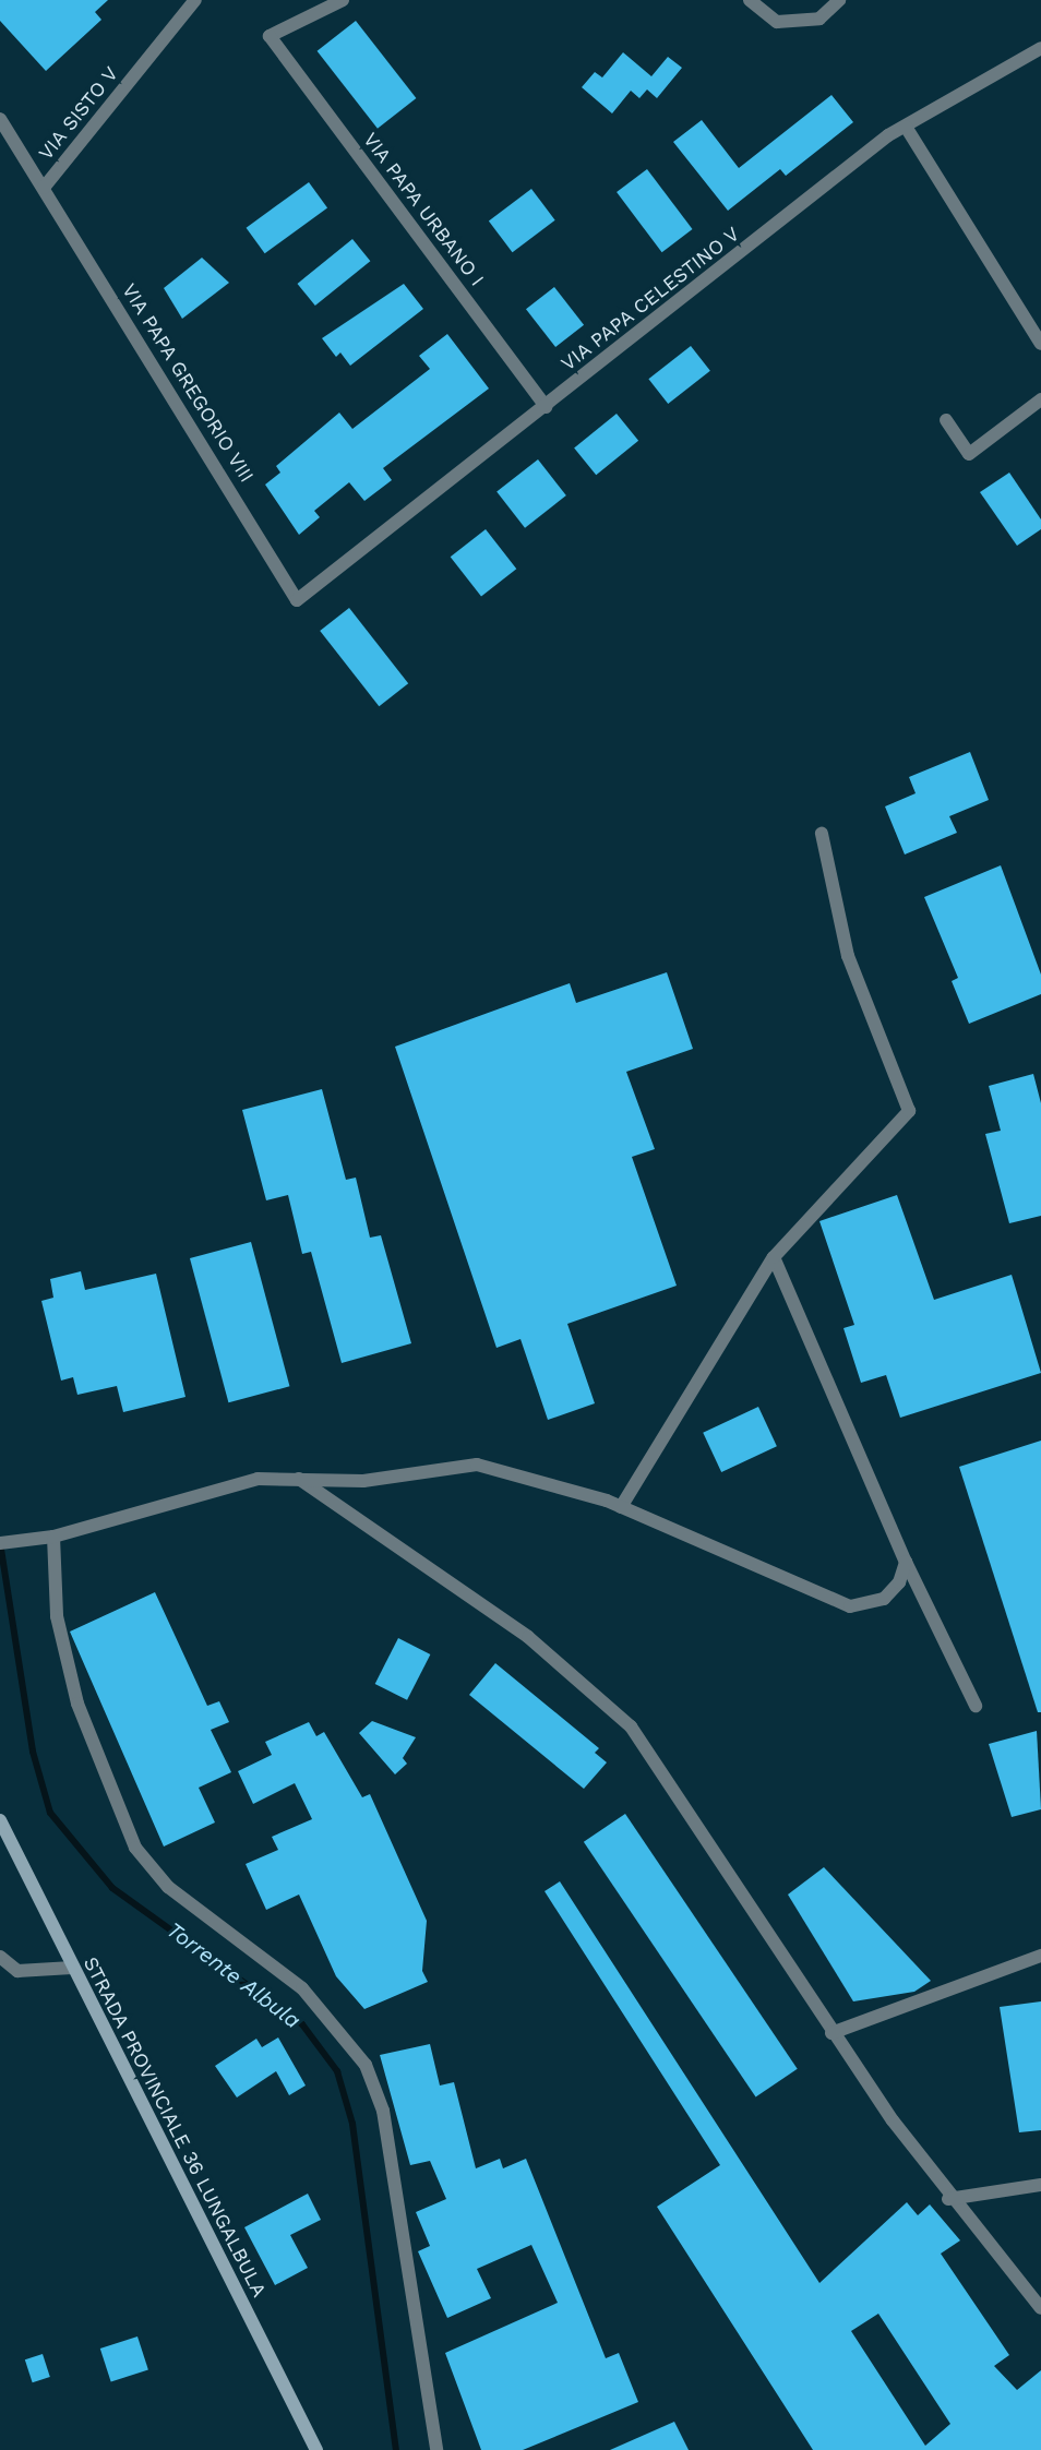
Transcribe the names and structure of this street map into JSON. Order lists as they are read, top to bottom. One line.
{"streets":{"main road":["STRADA PROVINCIALE 36 LUNGALBULA"],"street":["VIA SISTO V","VIA PAPA URBANO I","VIA PAPA CELESTINO V","VIA PAPA GREGORIO VIII"]},"crossings":[["VIA SISTO V","VIA PAPA GREGORIO VIII"],["VIA PAPA URBANO I","VIA PAPA CELESTINO V"],["VIA PAPA CELESTINO V","VIA PAPA GREGORIO VIII"]],"water":["Torrente Albula"]}
